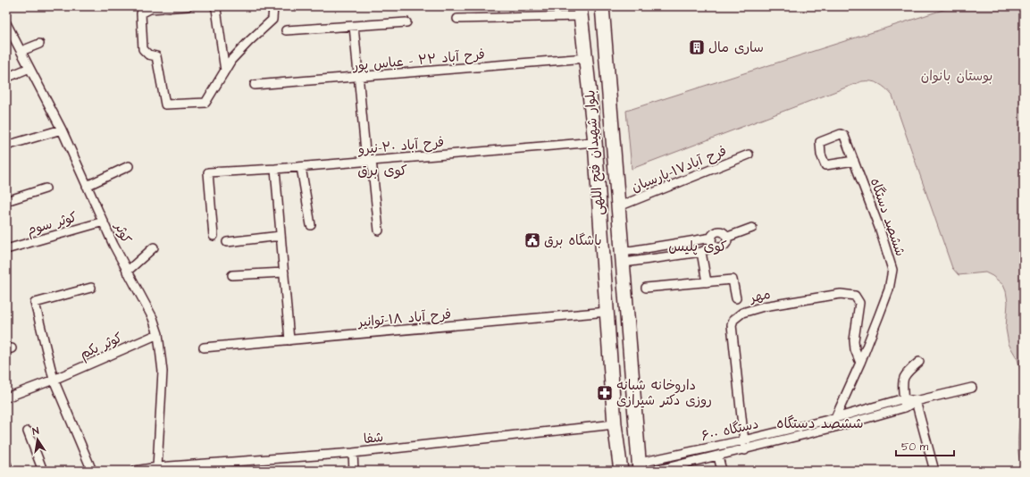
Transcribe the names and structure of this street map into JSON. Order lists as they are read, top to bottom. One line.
{"streets":{"main road":["بلوار شهیدان فتح اللهی"],"street":["فرح آباد ۲۲ - عباس پور","فرح آباد ۲۰-نیرو","فرح آباد۱۷-پارسیان","ششصد دستگاه","کوثر سوم","کوثر","مهر","فرح آباد ۱۸-توانیر","کوثر یکم","۶۰۰ دستگاه","شفا"]},"crossings":[["فرح آباد ۲۲ - عباس پور","بلوار شهیدان فتح اللهی"],["فرح آباد ۲۰-نیرو","بلوار شهیدان فتح اللهی"],["بلوار شهیدان فتح اللهی","فرح آباد۱۷-پارسیان"],["بلوار شهیدان فتح اللهی","فرح آباد ۱۸-توانیر"],["بلوار شهیدان فتح اللهی","۶۰۰ دستگاه"],["بلوار شهیدان فتح اللهی","شفا"],["ششصد دستگاه","مهر"],["ششصد دستگاه","۶۰۰ دستگاه"],["کوثر سوم","کوثر"],["کوثر","کوثر یکم"],["کوثر","شفا"],["مهر","۶۰۰ دستگاه"]],"districts":["کوی برق","کوی پلیس","ششصد دستگاه"],"parks":["بوستان بانوان"],"places":{"building":["ساری مال"],"public building":["باشگاه برق"],"pharmacy":["داروخانه شبانه روزی دکتر شیرازی"]},"scale_bar":"50 m","north":"top"}
